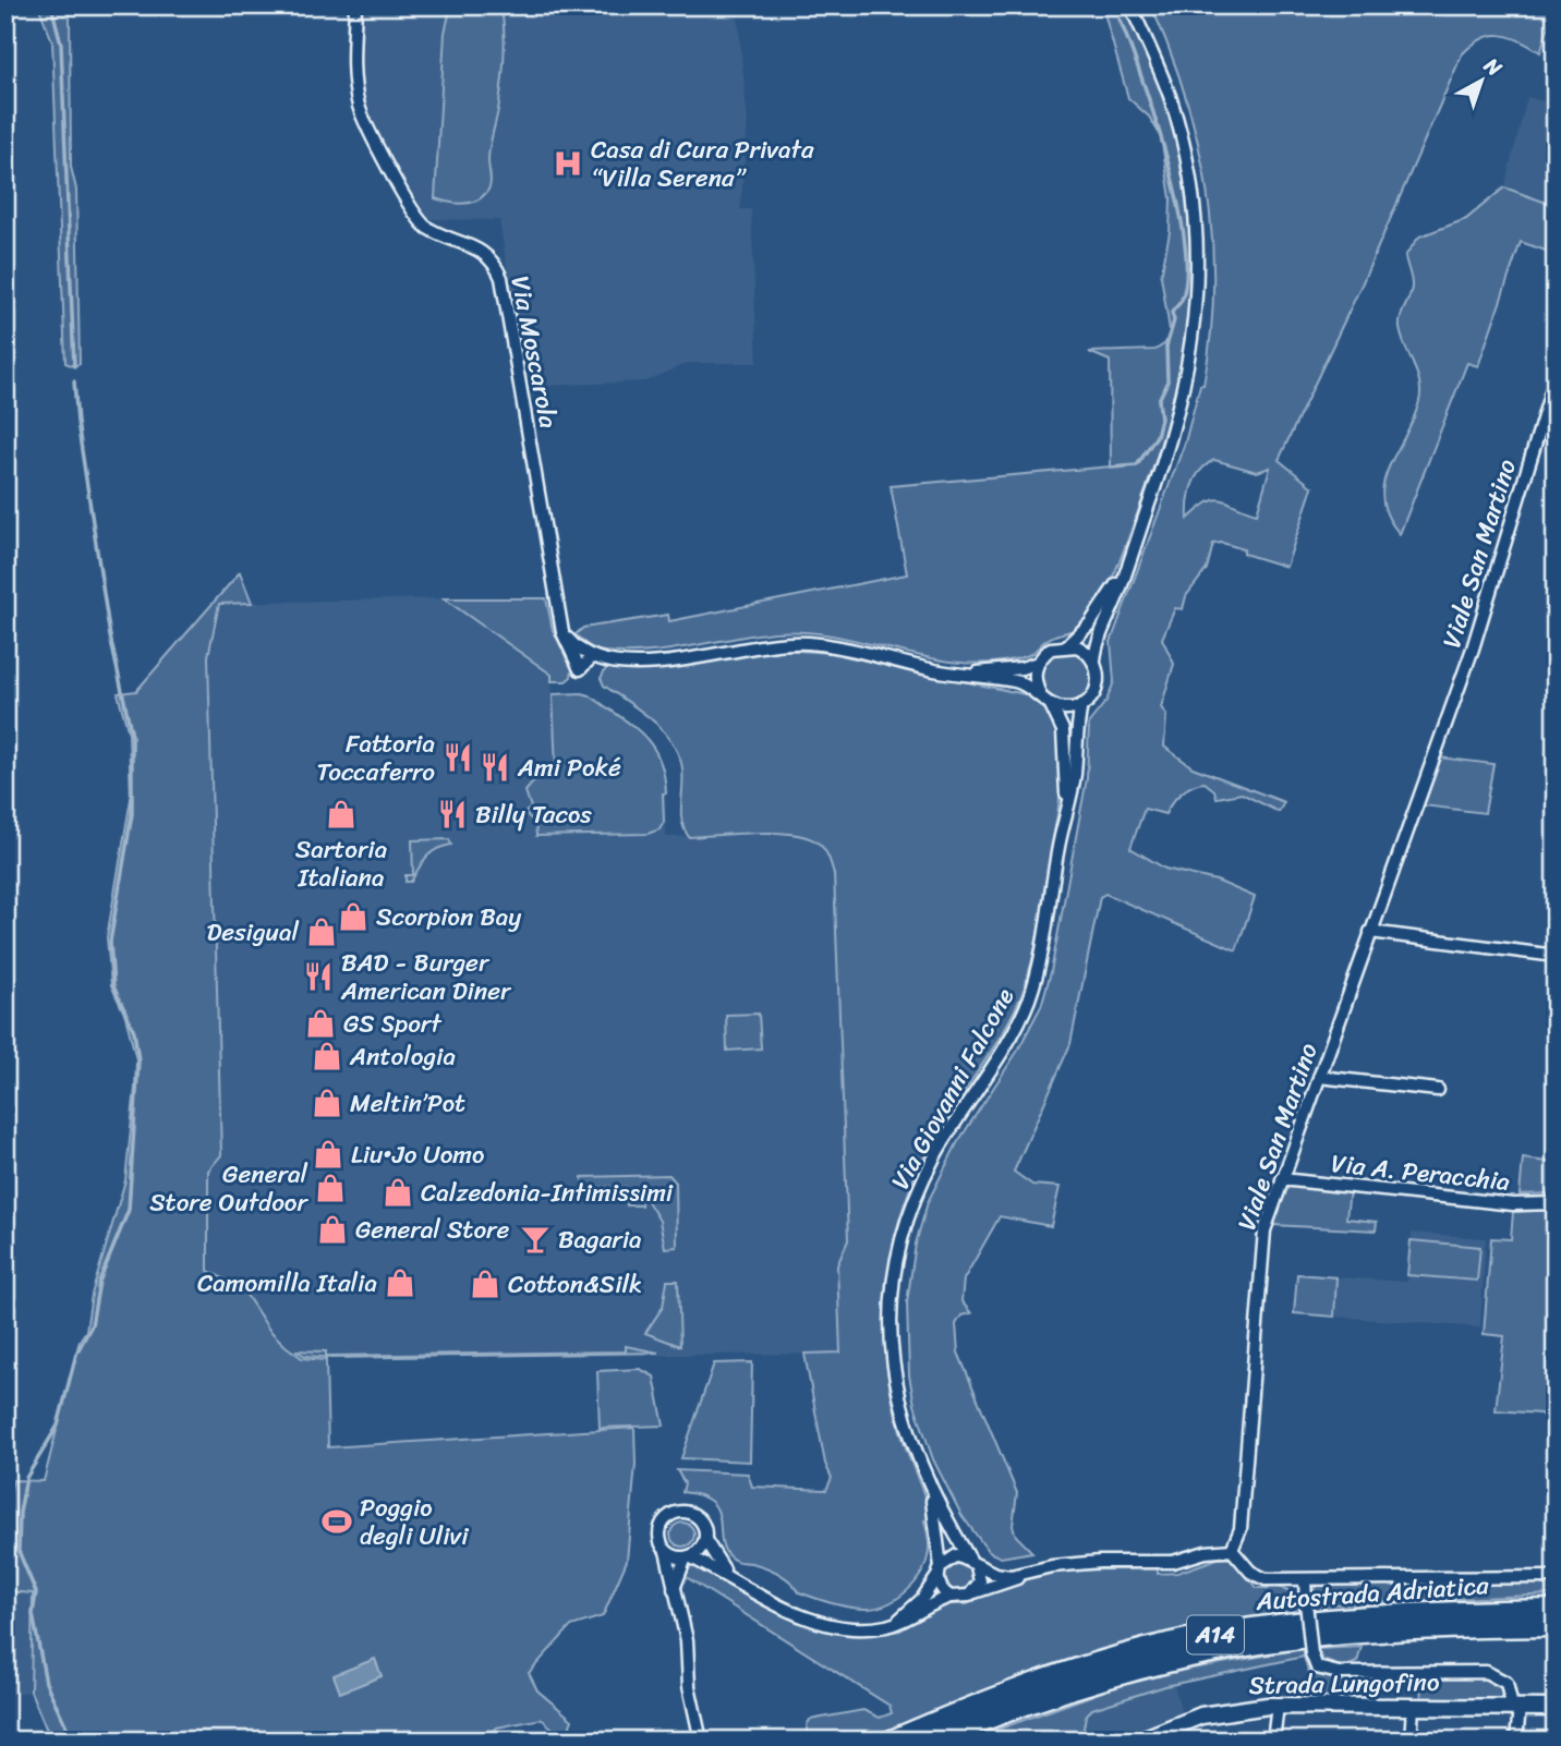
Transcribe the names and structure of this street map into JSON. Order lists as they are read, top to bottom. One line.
{"streets":{"highway":["Autostrada Adriatica","A14"],"main road":["Strada Lungofino"],"street":["Via Moscarola","Viale San Martino","Via Giovanni Falcone","Via A. Peracchia"]},"crossings":[["Viale San Martino","Via A. Peracchia"]],"places":{"hospital":["Casa di Cura Privata “Villa Serena”"],"restaurant":["Fattoria Toccaferro","Ami Poké","Billy Tacos","BAD - Burger American Diner"],"shop":["Sartoria Italiana","Scorpion Bay","Desigual","GS Sport","Antologia","Meltin’Pot","Liu•Jo Uomo","General Store Outdoor","Calzedonia-Intimissimi","General Store","Camomilla Italia","Cotton&Silk"],"bar":["Bagaria"],"sports":["Poggio degli Ulivi"]},"north":"top right"}
